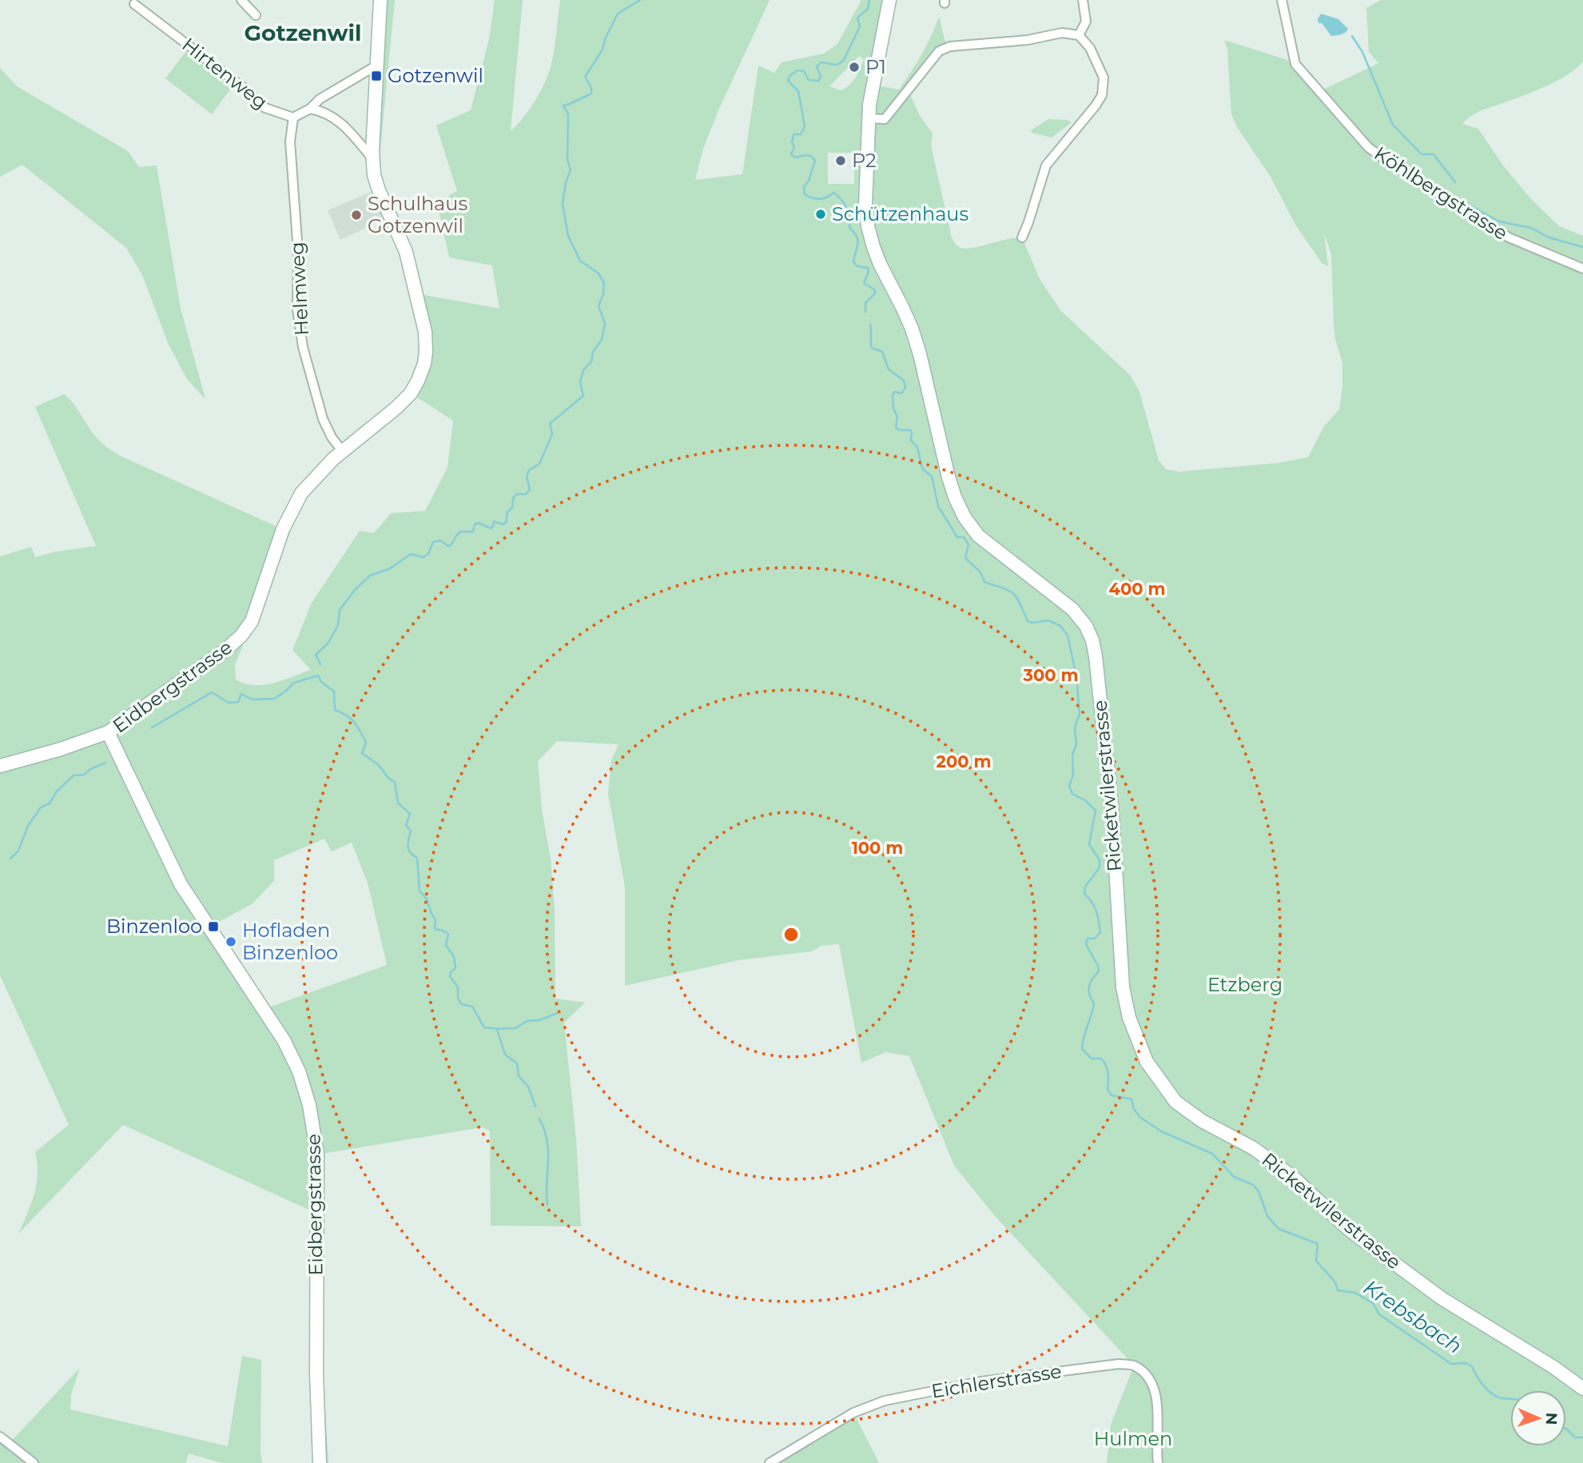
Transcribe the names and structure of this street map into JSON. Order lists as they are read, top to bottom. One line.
{"streets":{"street":["Hirtenweg","Köhlbergstrasse","Helmweg","Eidbergstrasse","Ricketwilerstrasse","Eichlerstrasse"]},"crossings":[["Hirtenweg","Helmweg"],["Helmweg","Eidbergstrasse"]],"districts":["Gotzenwil"],"water":["Krebsbach"],"parks":["Etzberg","Hulmen"],"places":{"other":["P1","P2","Schützenhaus","Schulhaus Gotzenwil","Hofladen Binzenloo"],"transit":["Gotzenwil","Binzenloo"]},"north":"right","rings":["400 m","300 m","200 m","100 m"]}
